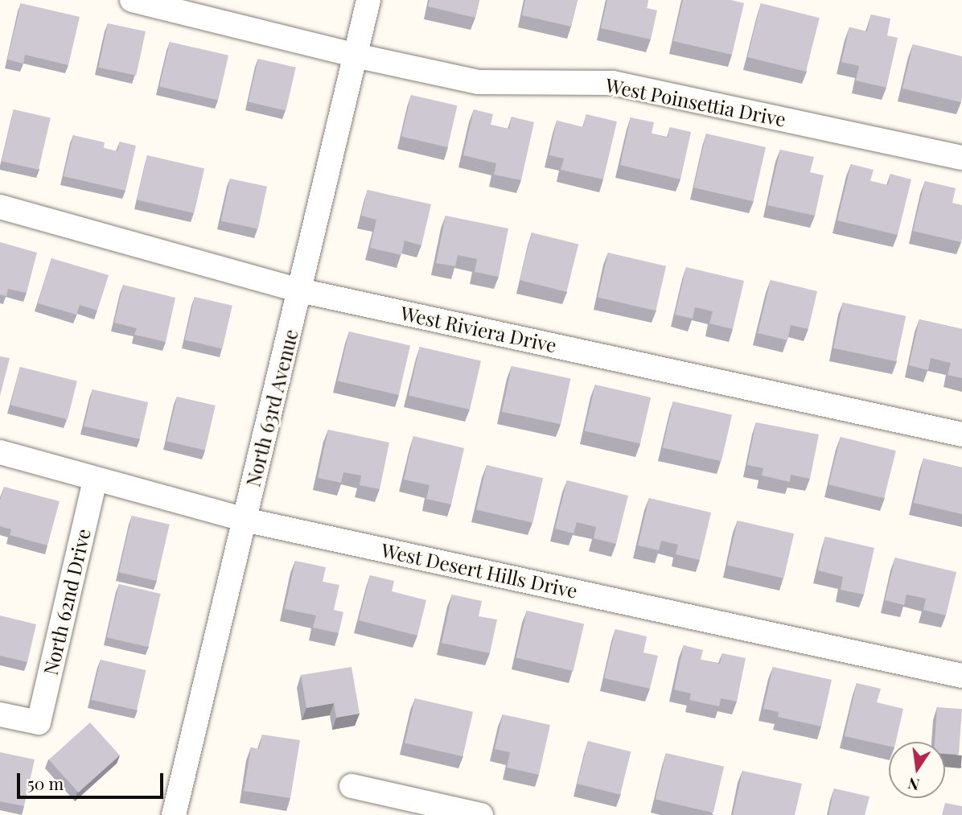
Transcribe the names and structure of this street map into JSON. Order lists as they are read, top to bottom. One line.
{"streets":{"street":["West Poinsettia Drive","West Riviera Drive","North 63rd Avenue","West Desert Hills Drive","North 62nd Drive"]},"crossings":[["West Poinsettia Drive","North 63rd Avenue"],["West Riviera Drive","North 63rd Avenue"],["North 63rd Avenue","West Desert Hills Drive"],["West Desert Hills Drive","North 62nd Drive"]],"scale_bar":"50 m","north":"bottom"}
